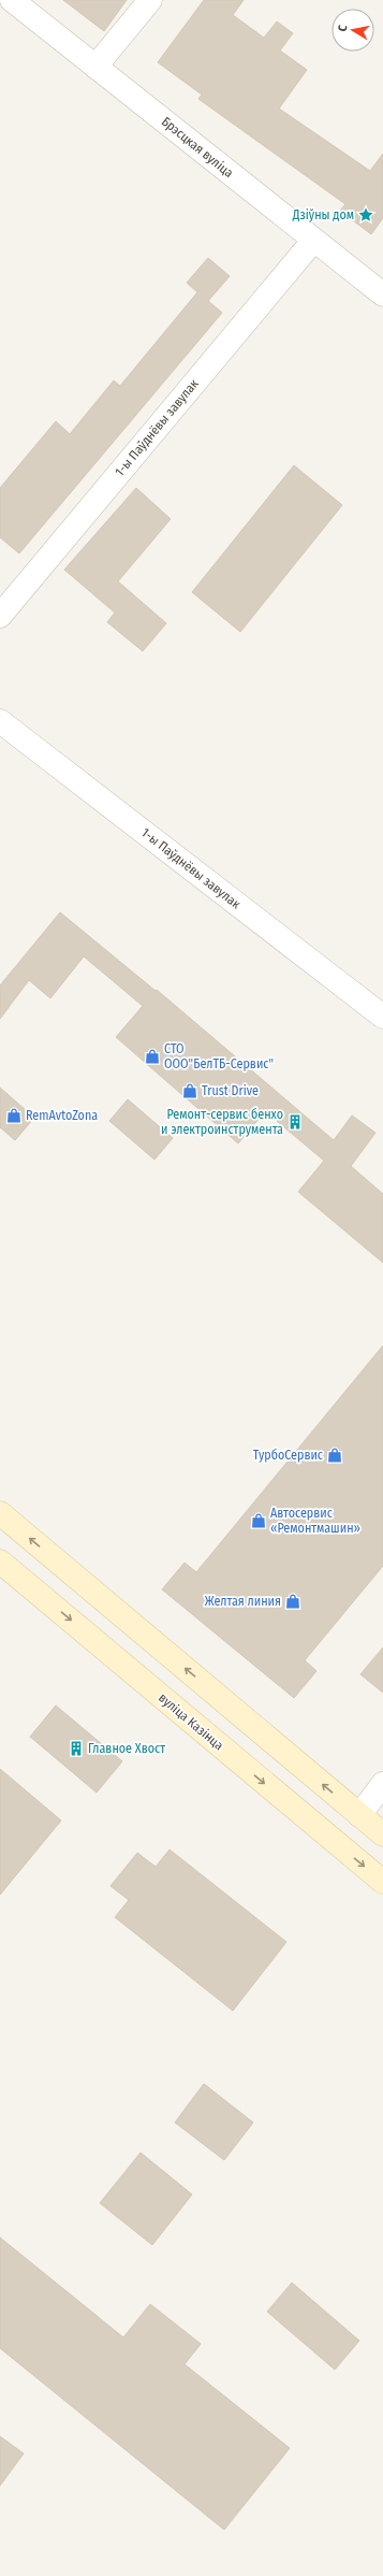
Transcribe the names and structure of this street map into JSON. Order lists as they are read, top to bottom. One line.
{"streets":{"main road":["вуліца Казінца"],"street":["Брэсцкая вуліца","1-ы Паўднёвы завулак"]},"crossings":[["Брэсцкая вуліца","1-ы Паўднёвы завулак"]],"places":{"place":["Дзіўны дом"],"shop":["СТО ООО\"БелТБ-Сервис\"","Trust Drive","RemAvtoZona","ТурбоСервис","Автосервис «Ремонтмашин»","Желтая линия"],"building":["Ремонт-сервис бенхо и электроинструмента","Главное Хвост"]},"north":"left"}
